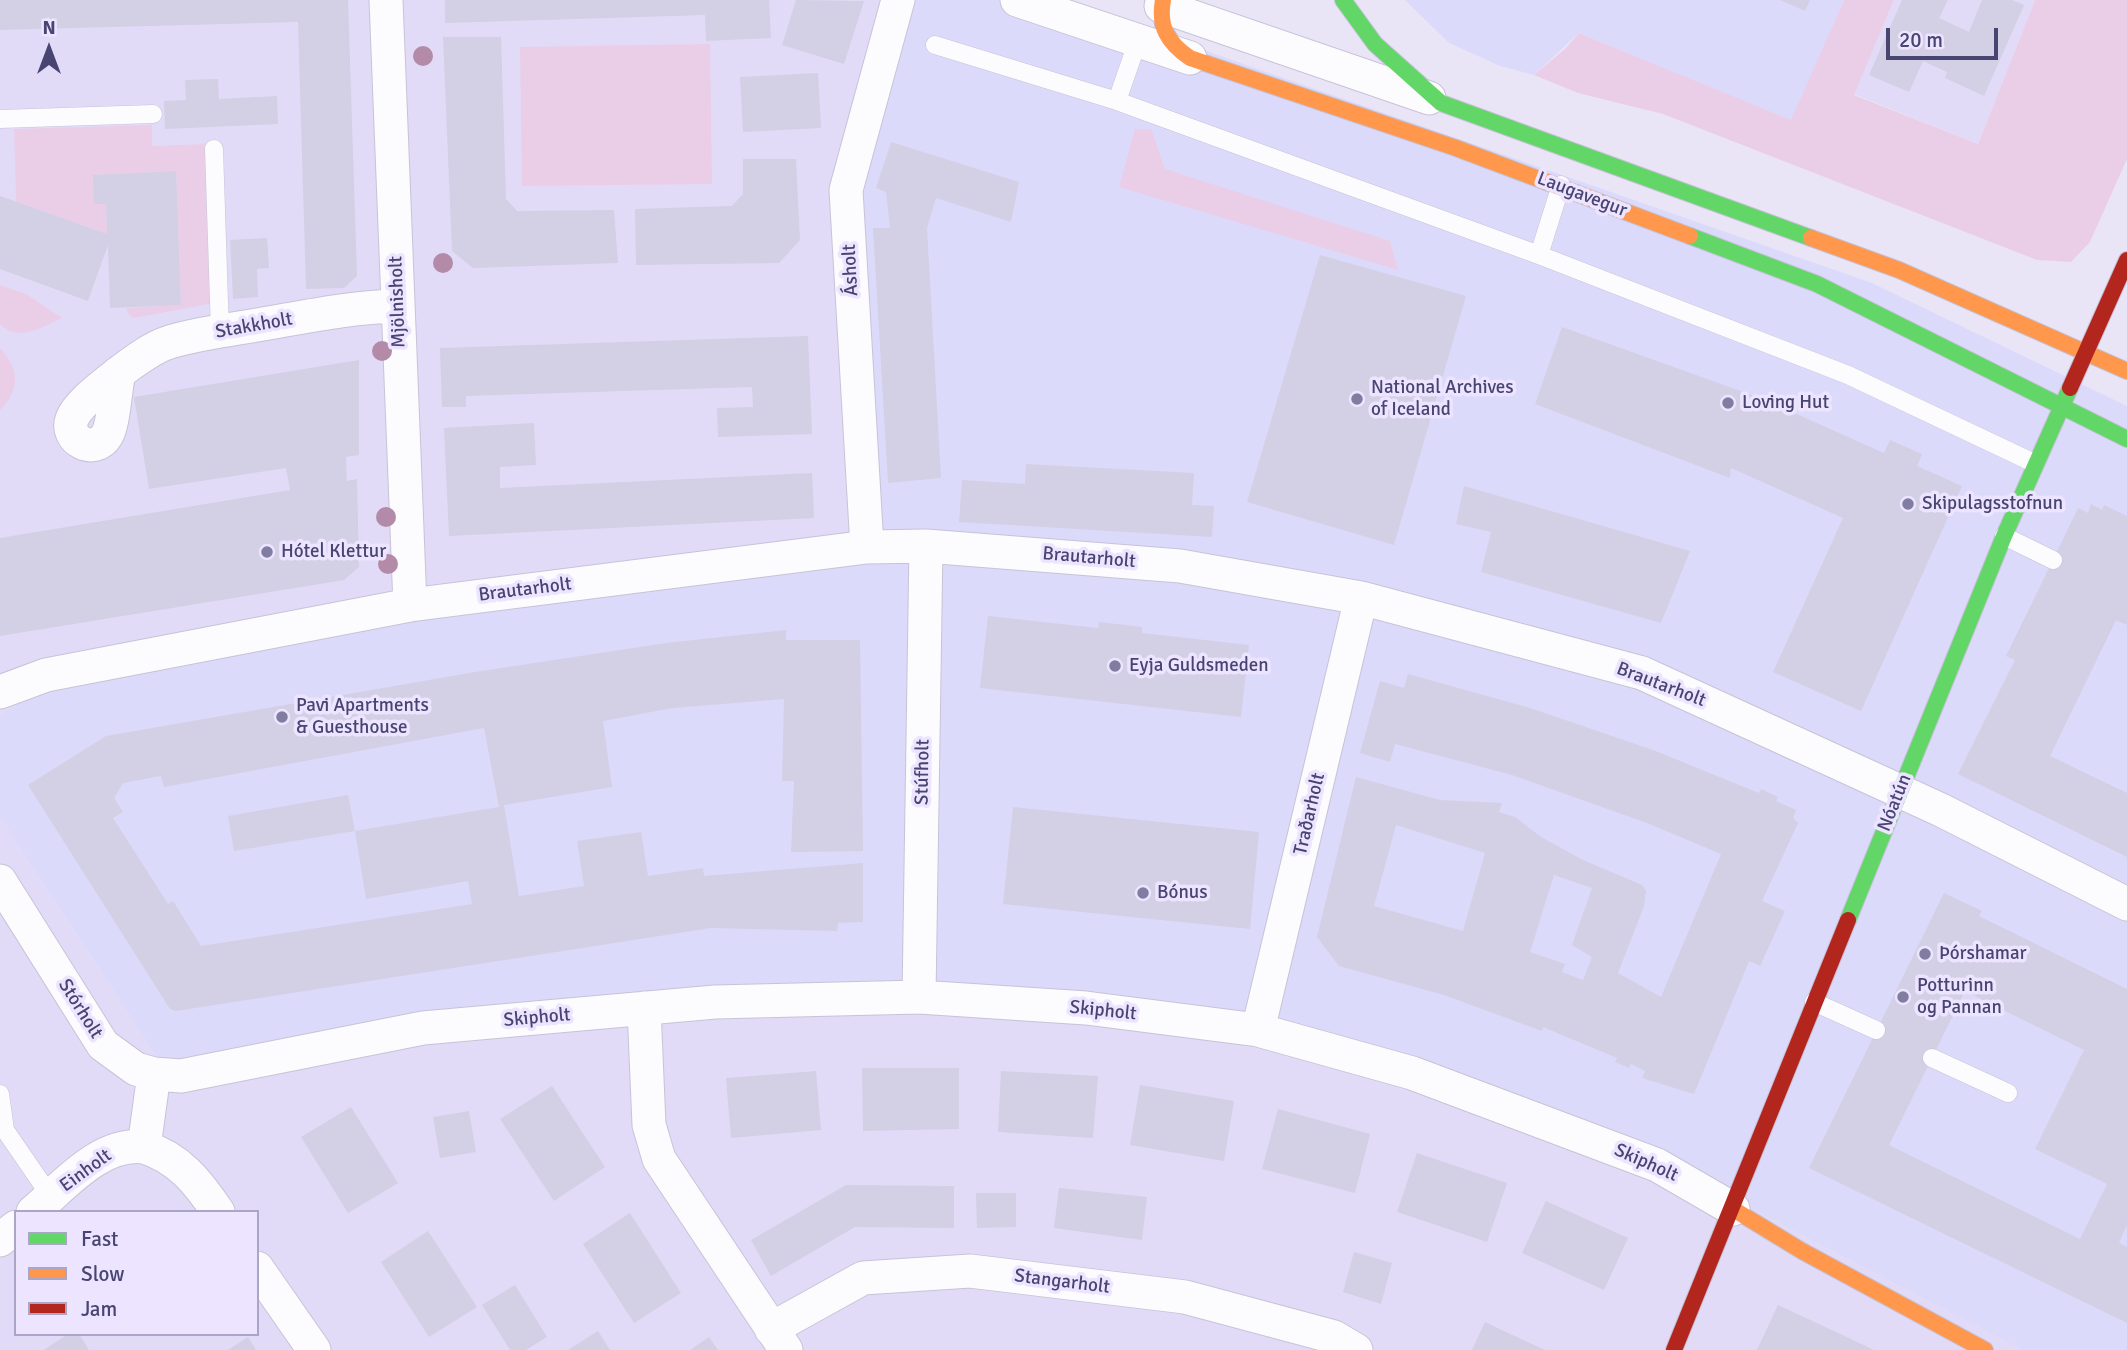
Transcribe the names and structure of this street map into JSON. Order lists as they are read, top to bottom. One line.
{"streets":{"main road":["Laugavegur","Nóatún","Skipholt"],"street":["Ásholt","Mjölnisholt","Stakkholt","Brautarholt","Stúfholt","Traðarholt","Stórholt","Einholt","Stangarholt"]},"crossings":[["Laugavegur","Nóatún"],["Ásholt","Brautarholt"],["Mjölnisholt","Stakkholt"],["Mjölnisholt","Brautarholt"],["Brautarholt","Stúfholt"],["Brautarholt","Nóatún"],["Brautarholt","Traðarholt"],["Stúfholt","Skipholt"],["Nóatún","Skipholt"],["Traðarholt","Skipholt"],["Stórholt","Skipholt"],["Skipholt","Stangarholt"]],"places":["National Archives of Iceland","Loving Hut","Skipulagsstofnun","Hótel Klettur","Eyja Guldsmeden","Pavi Apartments & Guesthouse","Bónus","Þórshamar","Potturinn og Pannan"],"legend":["Fast","Slow","Jam"],"scale_bar":"20 m","north":"top"}
